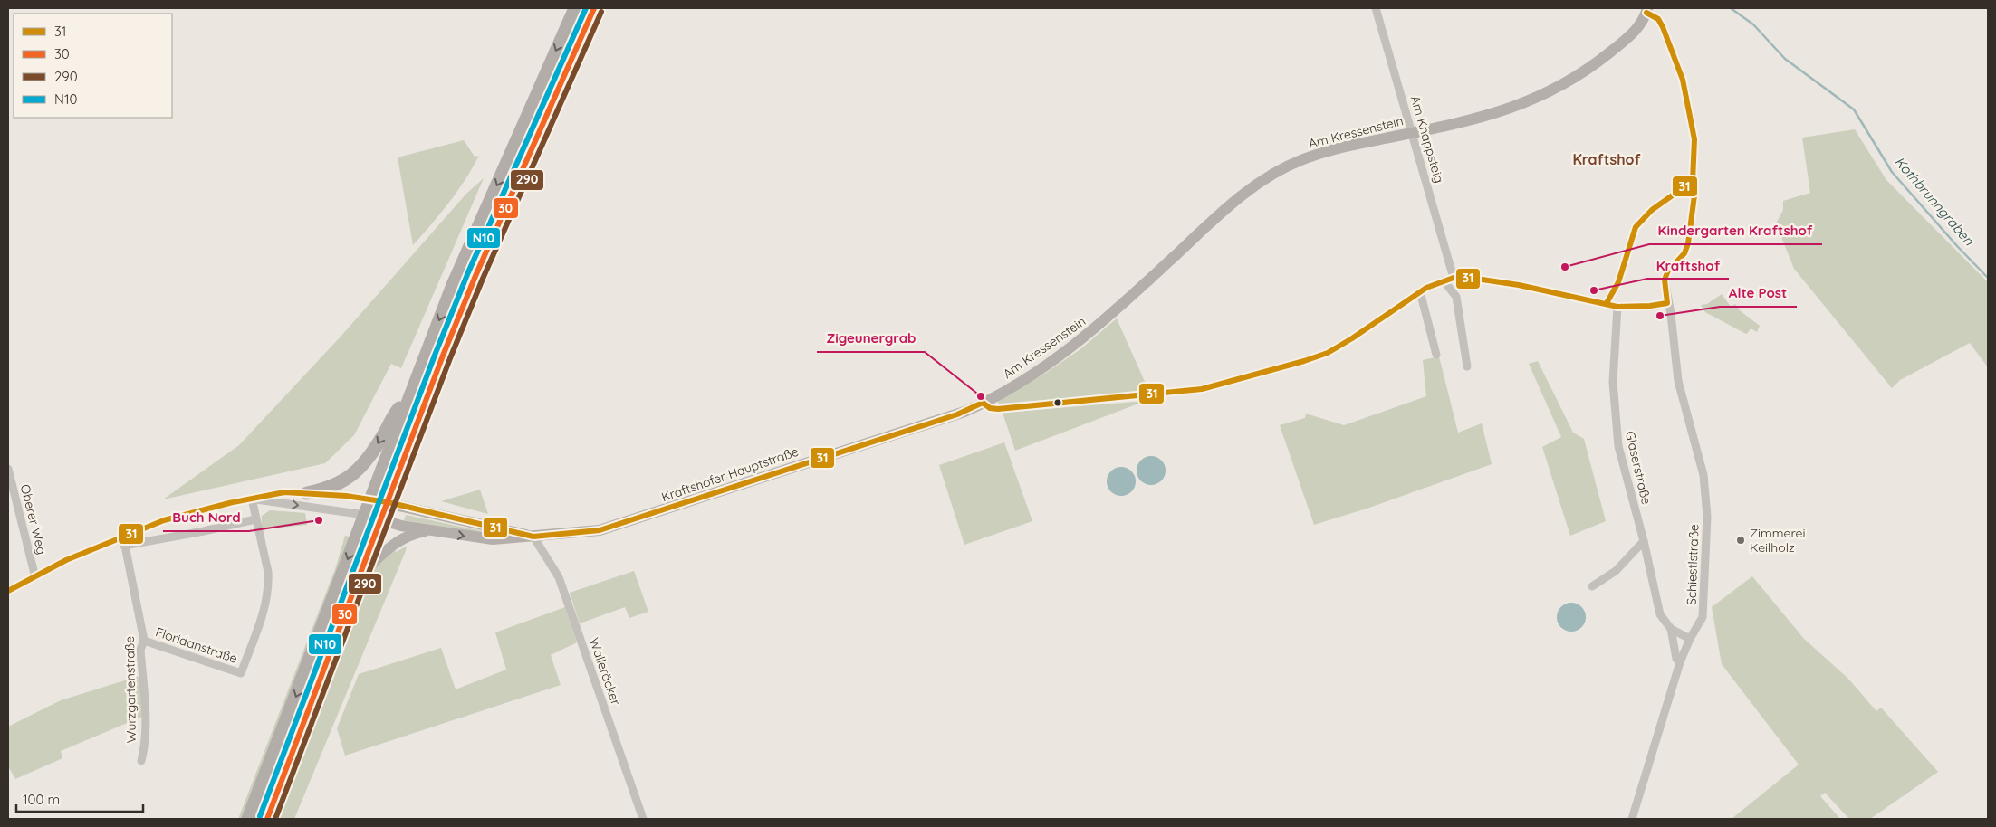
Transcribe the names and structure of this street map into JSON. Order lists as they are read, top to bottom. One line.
{"streets":{"street":["Am Kressenstein","Am Knappsteig","Glaserstraße","Kraftshofer Hauptstraße","Oberer Weg","Schiestlstraße","Floridanstraße","Walleräcker","Wurzgartenstraße"]},"crossings":[["Am Kressenstein","Am Knappsteig"],["Am Kressenstein","Kraftshofer Hauptstraße"],["Glaserstraße","Schiestlstraße"],["Kraftshofer Hauptstraße","Walleräcker"],["Floridanstraße","Wurzgartenstraße"]],"districts":["Kraftshof"],"water":["Kothbrunngraben"],"places":["Kindergarten Kraftshof","Kraftshof","Alte Post","Zigeunergrab","Buch Nord","Zimmerei Keilholz"],"lines":["transit line 30","transit line N10","transit line 290","transit line 31"],"legend":["31","30","290","N10"],"scale_bar":"100 m"}
